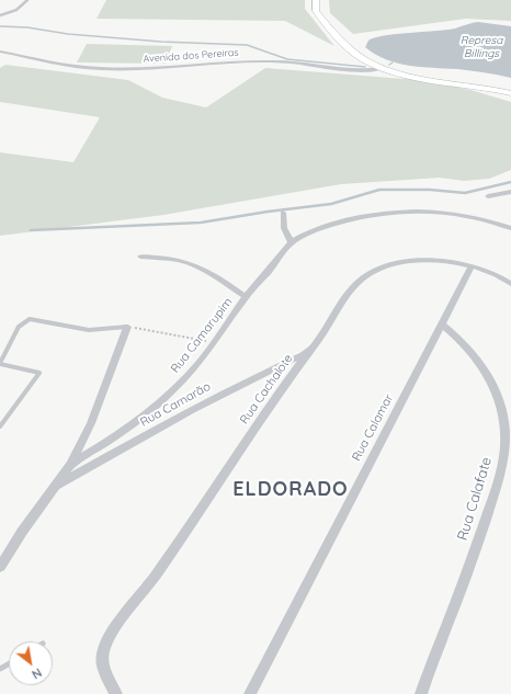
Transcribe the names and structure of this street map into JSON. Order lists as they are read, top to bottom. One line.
{"streets":{"street":["Avenida dos Pereiras","Rua Camarupim","Rua Cachalote","Rua Camarão","Rua Calamar","Rua Calafate"]},"crossings":[["Rua Cachalote","Rua Camarão"],["Rua Cachalote","Rua Calamar"],["Rua Calamar","Rua Calafate"]],"districts":["ELDORADO"],"water":["Represa Billings"],"north":"bottom right"}
